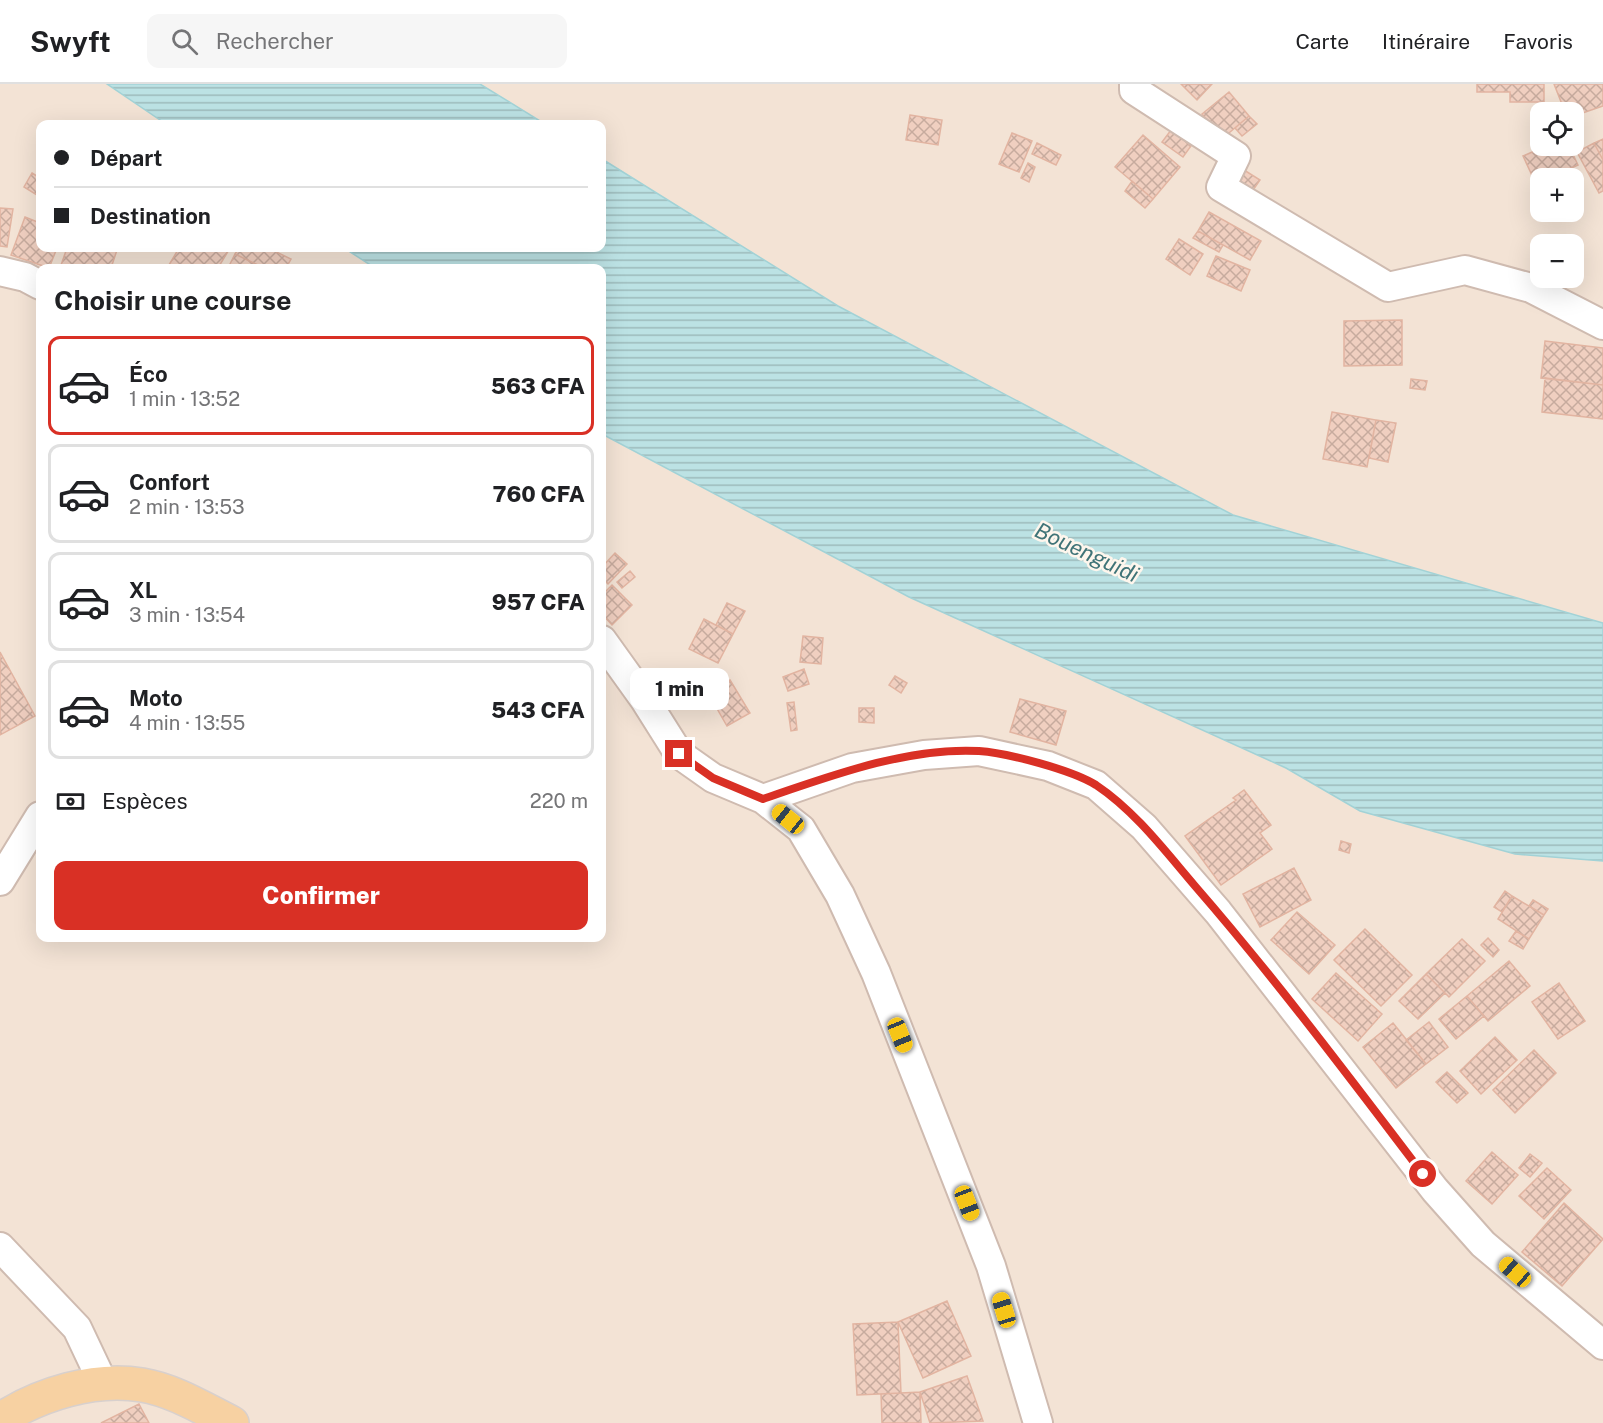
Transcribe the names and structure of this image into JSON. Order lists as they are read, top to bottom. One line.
{"water":["Bouenguidi"],"page":{"header":"Swyft","search":"Rechercher","nav":["Carte","Itinéraire","Favoris"],"map_buttons":["+","−"],"banner":["Départ","Destination"],"heading":"Choisir une course","list":[{"name":"Éco","note":"1 min · 13:52","value":"563 CFA"},{"name":"Confort","note":"2 min · 13:53","value":"760 CFA"},{"name":"XL","note":"3 min · 13:54","value":"957 CFA"},{"name":"Moto","note":"4 min · 13:55","value":"543 CFA"}],"bubble":"1 min","pay":["Espèces","220 m"],"buttons":"Confirmer"}}
